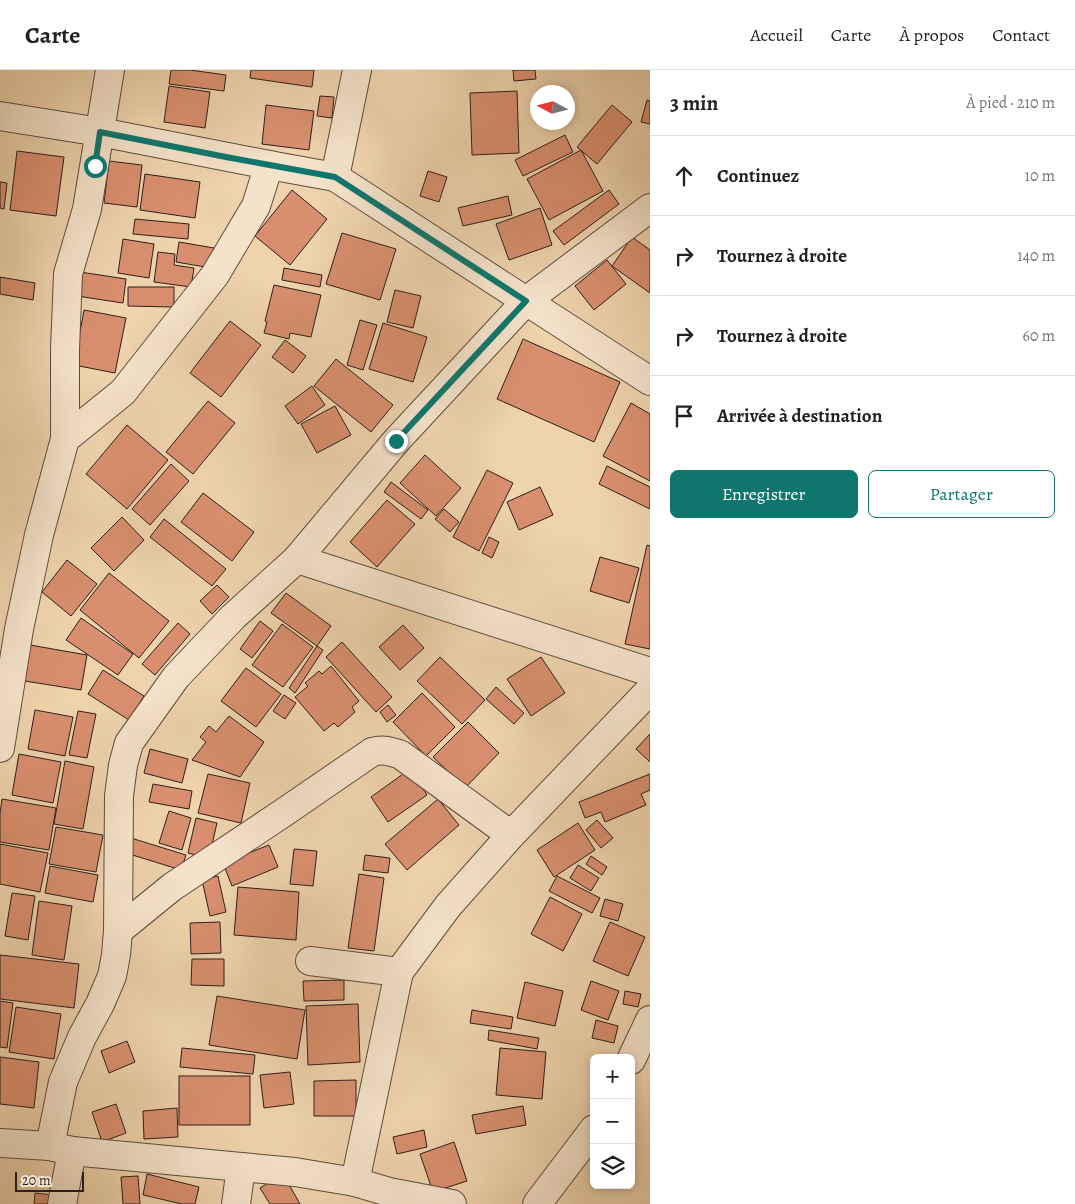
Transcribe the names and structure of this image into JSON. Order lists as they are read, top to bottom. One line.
{"scale_bar":"20 m","north":"left","page":{"header":"Carte","nav":["Accueil","Carte","À propos","Contact"],"heading":["3 min","À pied · 210 m"],"list":[["Continuez","10 m"],["Tournez à droite","140 m"],["Tournez à droite","60 m"],"Arrivée à destination"],"buttons":["Enregistrer","Partager"],"map_buttons":["+","−"],"scale":"20 m"}}
